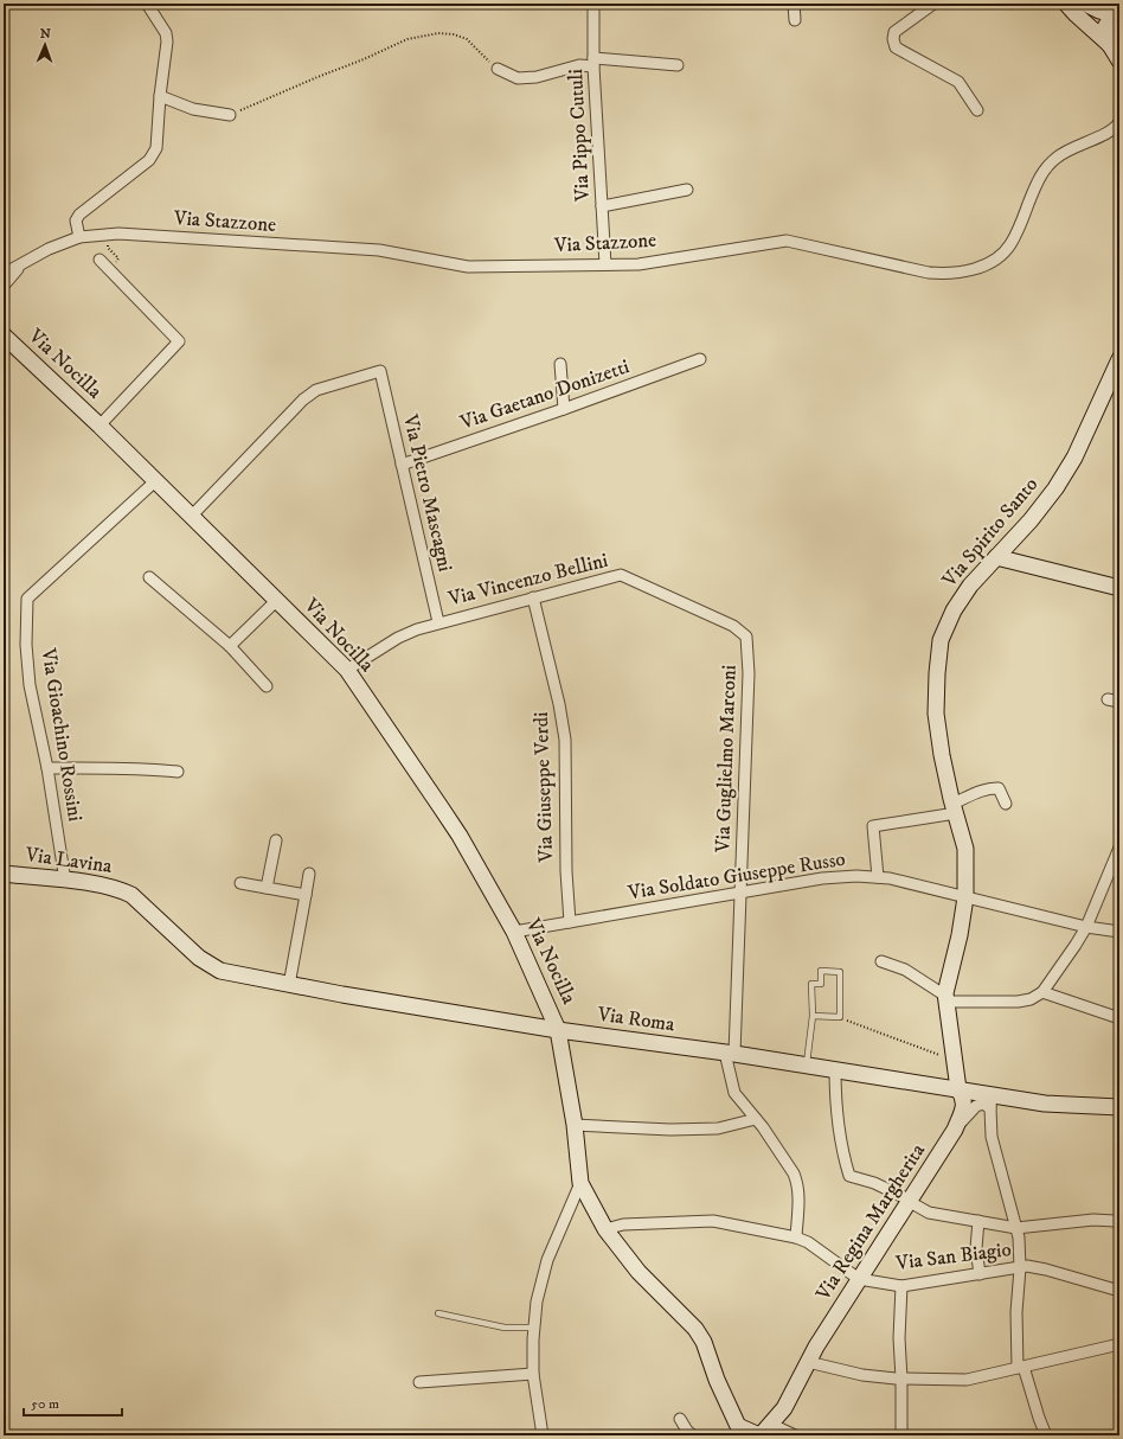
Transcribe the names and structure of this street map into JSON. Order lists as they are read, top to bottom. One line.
{"streets":{"street":["Via Pippo Cutuli","Via Stazzone","Via Nocilla","Via Gaetano Donizetti","Via Pietro Mascagni","Via Spirito Santo","Via Vincenzo Bellini","Via Gioachino Rossini","Via Guglielmo Marconi","Via Giuseppe Verdi","Via Lavina","Via Soldato Giuseppe Russo","Via Roma","Via Regina Margherita","Via San Biagio"]},"crossings":[["Via Pippo Cutuli","Via Stazzone"],["Via Nocilla","Via Pietro Mascagni"],["Via Nocilla","Via Vincenzo Bellini"],["Via Nocilla","Via Gioachino Rossini"],["Via Nocilla","Via Soldato Giuseppe Russo"],["Via Nocilla","Via Roma"],["Via Gaetano Donizetti","Via Pietro Mascagni"],["Via Pietro Mascagni","Via Vincenzo Bellini"],["Via Spirito Santo","Via Soldato Giuseppe Russo"],["Via Vincenzo Bellini","Via Guglielmo Marconi"],["Via Vincenzo Bellini","Via Giuseppe Verdi"],["Via Gioachino Rossini","Via Lavina"],["Via Guglielmo Marconi","Via Soldato Giuseppe Russo"],["Via Guglielmo Marconi","Via Roma"],["Via Guglielmo Marconi","Via San Biagio"],["Via Giuseppe Verdi","Via Soldato Giuseppe Russo"],["Via Lavina","Via Roma"],["Via Roma","Via Regina Margherita"],["Via Regina Margherita","Via San Biagio"]],"scale_bar":"50 m","north":"top"}
